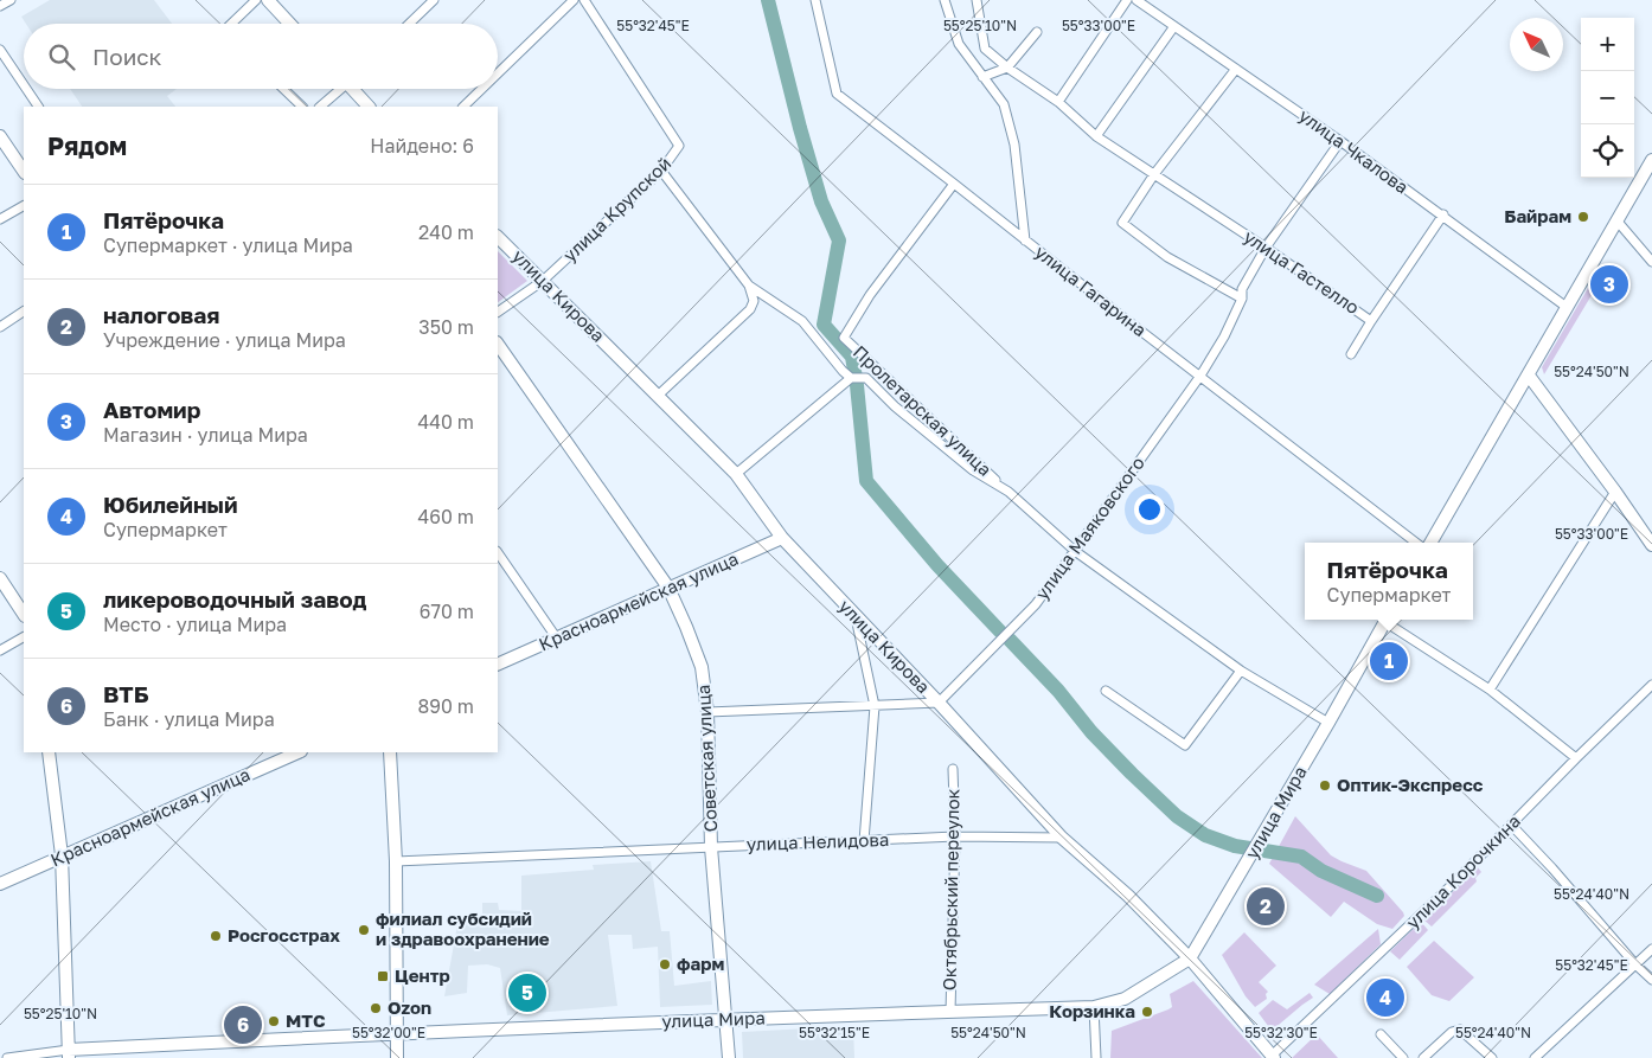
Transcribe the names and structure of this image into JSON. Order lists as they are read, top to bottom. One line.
{"streets":{"main road":["улица Кирова","Красноармейская улица","Советская улица","улица Мира"],"street":["улица Чкалова","улица Крупской","улица Гастелло","улица Гагарина","Пролетарская улица","улица Маяковского","улица Нелидова","улица Корочкина","Октябрьский переулок"]},"crossings":[["улица Чкалова","улица Гастелло"],["улица Чкалова","улица Маяковского"],["улица Крупской","улица Кирова"],["улица Крупской","Пролетарская улица"],["улица Гастелло","улица Маяковского"],["улица Гагарина","Пролетарская улица"],["улица Гагарина","улица Маяковского"],["улица Кирова","улица Маяковского"],["улица Кирова","Красноармейская улица"],["улица Кирова","улица Мира"],["улица Кирова","улица Нелидова"],["улица Кирова","улица Корочкина"],["Пролетарская улица","улица Маяковского"],["Пролетарская улица","улица Мира"],["Красноармейская улица","Советская улица"],["Советская улица","улица Мира"],["Советская улица","улица Нелидова"],["улица Мира","Октябрьский переулок"],["улица Нелидова","Октябрьский переулок"]],"places":{"other":["Байрам","Оптик-Экспресс","филиал субсидий и здравоохранение","Росгосстрах","фарм","Ozon","Корзинка","МТС"],"transit":["Центр"]},"north":"top left","page":{"map_buttons":["+","−"],"search":"Поиск","heading":["Рядом","Найдено: 6"],"list":[{"mark":"1","name":"Пятёрочка","note":"Супермаркет · улица Мира","value":"240 m"},{"mark":"2","name":"налоговая","note":"Учреждение · улица Мира","value":"350 m"},{"mark":"3","name":"Автомир","note":"Магазин · улица Мира","value":"440 m"},{"mark":"4","name":"Юбилейный","note":"Супермаркет","value":"460 m"},{"mark":"5","name":"ликероводочный завод","note":"Место · улица Мира","value":"670 m"},{"mark":"6","name":"ВТБ","note":"Банк · улица Мира","value":"890 m"}],"pins":["3","1","2","5","4","6"],"popup":["Пятёрочка","Супермаркет"]},"coordinates":["55°32'45\"E","55°33'00\"E","55°25'10\"N","55°24'50\"N","55°24'40\"N","55°32'00\"E","55°32'15\"E","55°32'30\"E"]}
